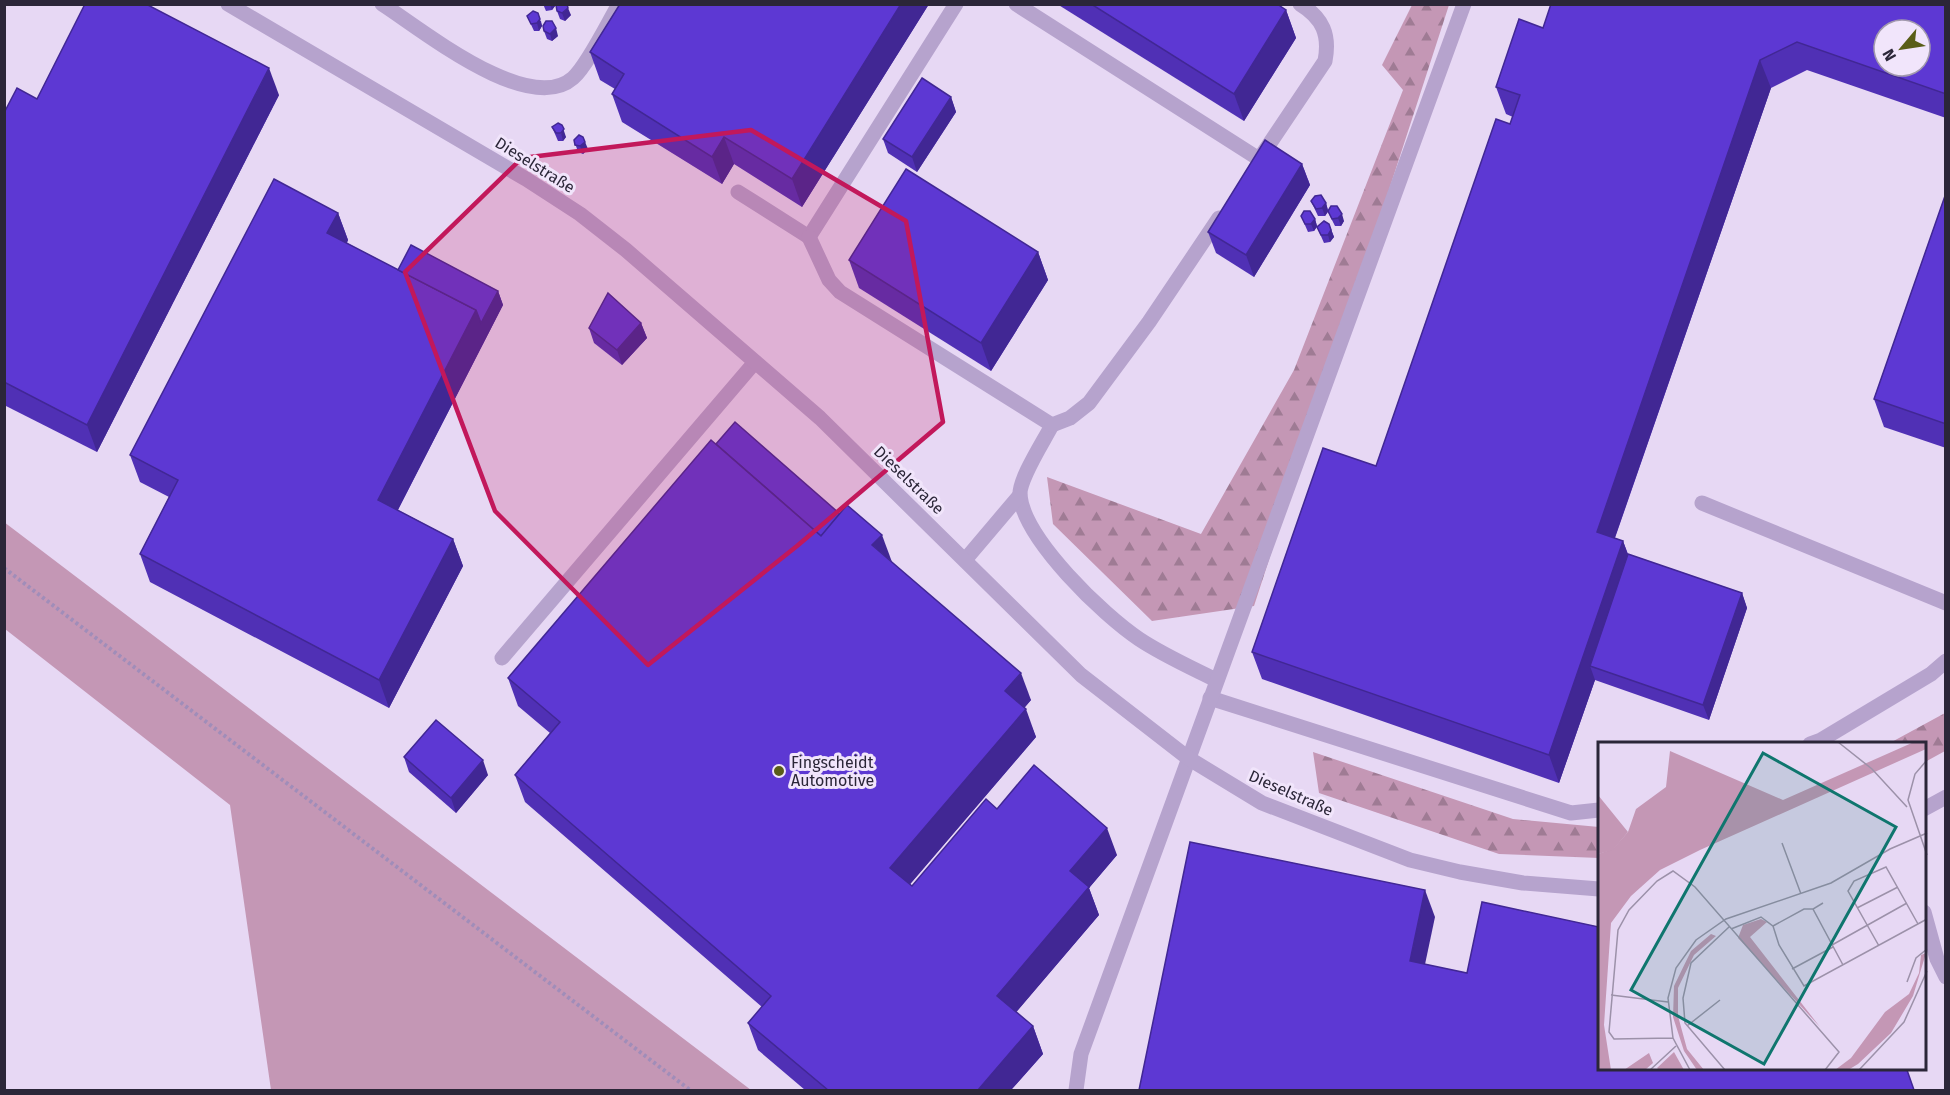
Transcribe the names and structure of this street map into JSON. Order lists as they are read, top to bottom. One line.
{"streets":{"street":["Dieselstraße"]},"places":["Fingscheidt Automotive"],"north":"bottom left"}
